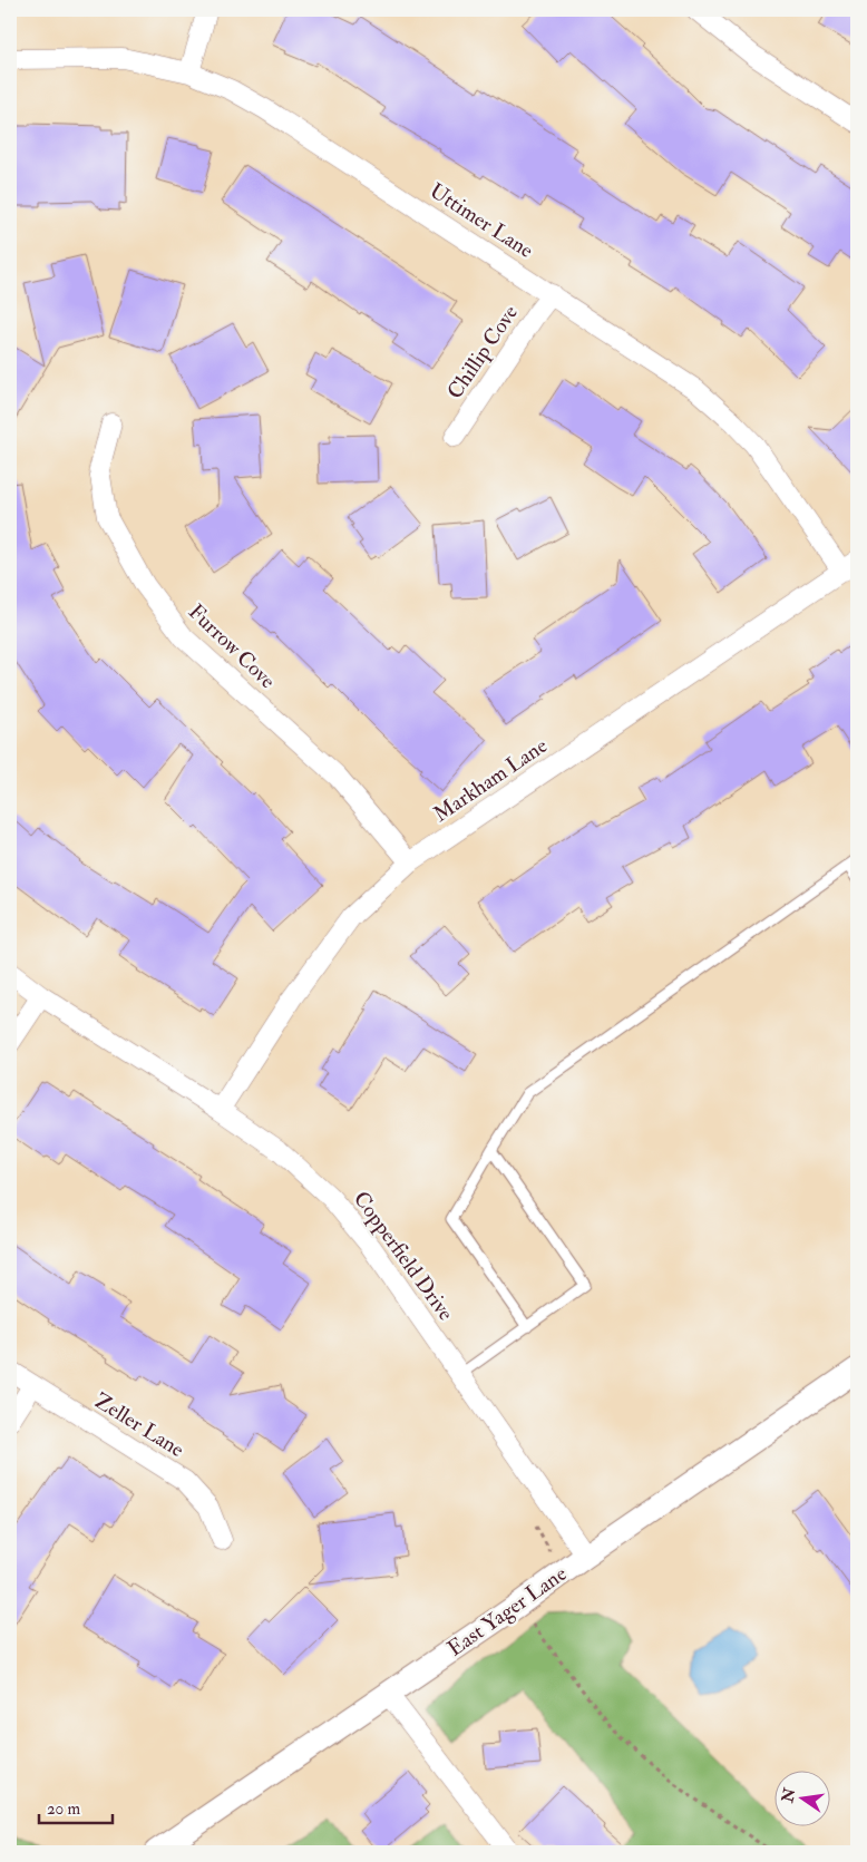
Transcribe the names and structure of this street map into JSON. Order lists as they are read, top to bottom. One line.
{"streets":{"street":["Uttimer Lane","Chillip Cove","Furrow Cove","Markham Lane","Copperfield Drive","Zeller Lane","East Yager Lane"]},"crossings":[["Uttimer Lane","Chillip Cove"],["Uttimer Lane","Markham Lane"],["Furrow Cove","Markham Lane"],["Markham Lane","Copperfield Drive"],["Copperfield Drive","East Yager Lane"]],"scale_bar":"20 m","north":"left"}
